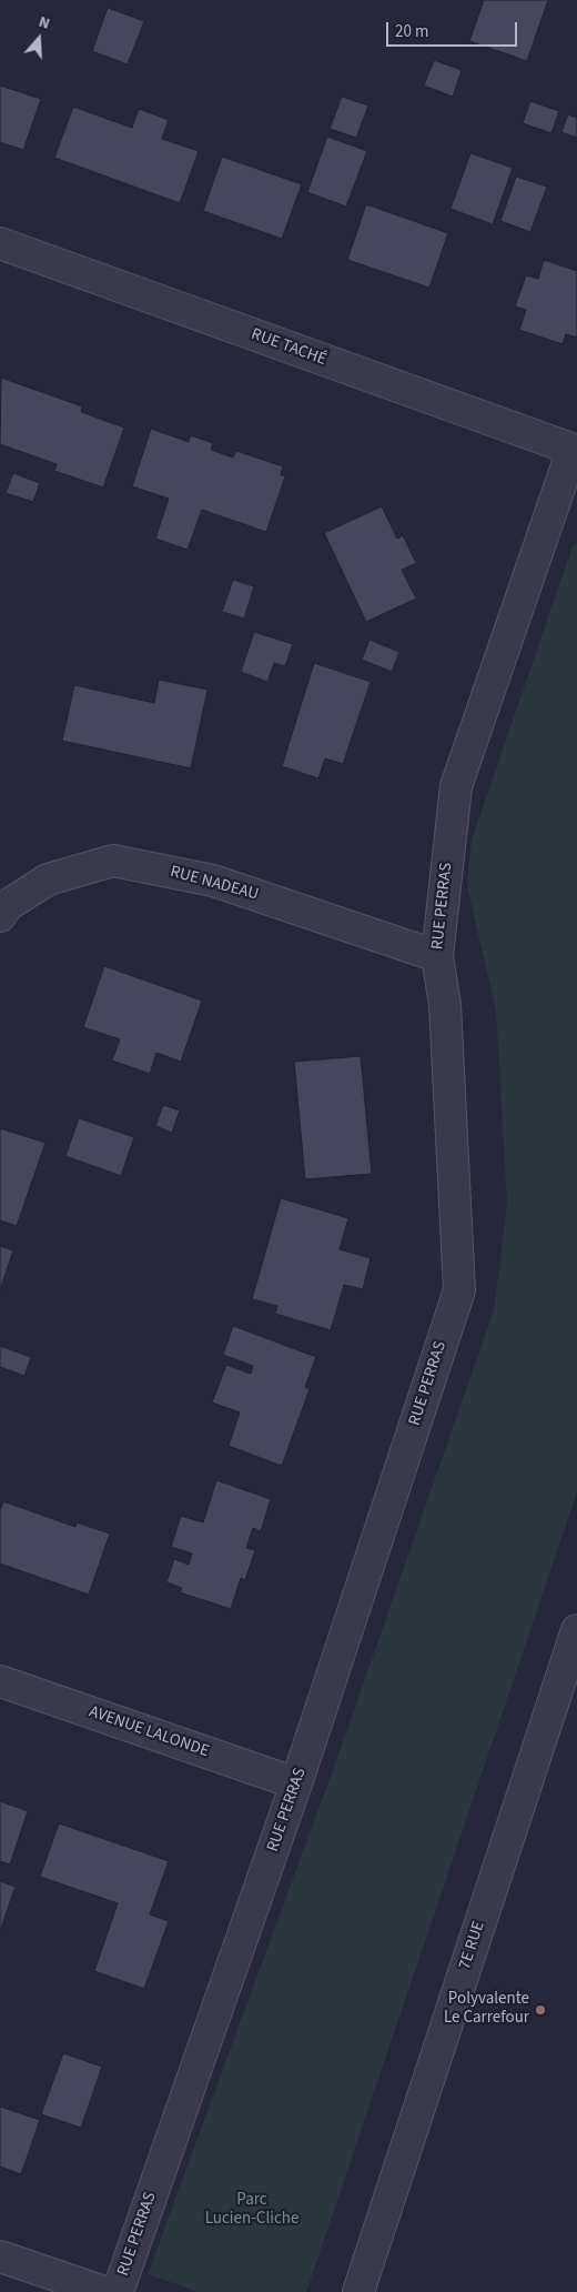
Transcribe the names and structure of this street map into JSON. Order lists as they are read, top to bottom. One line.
{"streets":{"street":["RUE TACHÉ","RUE NADEAU","RUE PERRAS","AVENUE LALONDE","7E RUE"]},"crossings":[["RUE TACHÉ","RUE PERRAS"],["RUE NADEAU","RUE PERRAS"],["RUE PERRAS","AVENUE LALONDE"]],"parks":["Parc Lucien-Cliche"],"places":["Polyvalente Le Carrefour"],"scale_bar":"20 m","north":"top"}
